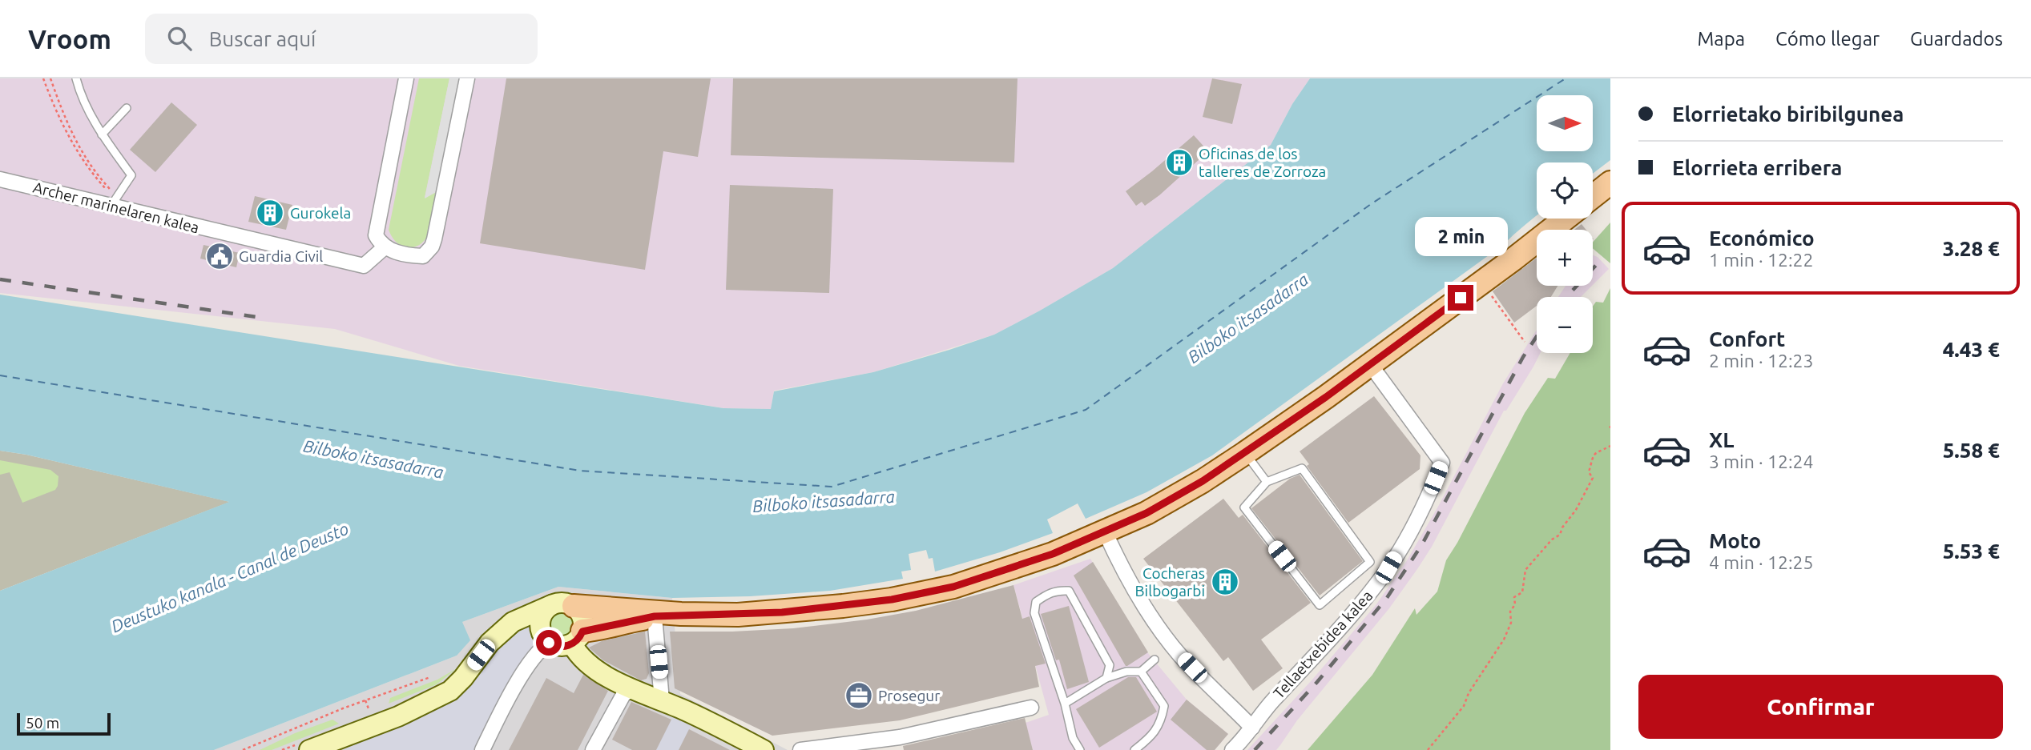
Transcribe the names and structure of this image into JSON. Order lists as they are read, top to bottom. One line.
{"streets":{"street":["Archer marinelaren kalea","Tellaetxebidea kalea"]},"water":["Bilboko itsasadarra","Deustuko kanala - Canal de Deusto"],"places":{"building":["Oficinas de los talleres de Zorroza","Gurokela","Cocheras Bilbogarbi"],"public building":["Guardia Civil"],"office":["Prosegur"]},"scale_bar":"50 m","north":"right","page":{"header":"Vroom","search":"Buscar aquí","nav":["Mapa","Cómo llegar","Guardados"],"banner":["Elorrietako biribilgunea","Elorrieta erribera"],"map_buttons":["+","−"],"list":[{"name":"Económico","note":"1 min · 12:22","value":"3.28 €"},{"name":"Confort","note":"2 min · 12:23","value":"4.43 €"},{"name":"XL","note":"3 min · 12:24","value":"5.58 €"},{"name":"Moto","note":"4 min · 12:25","value":"5.53 €"}],"bubble":"2 min","buttons":"Confirmar","scale":"50 m"}}
